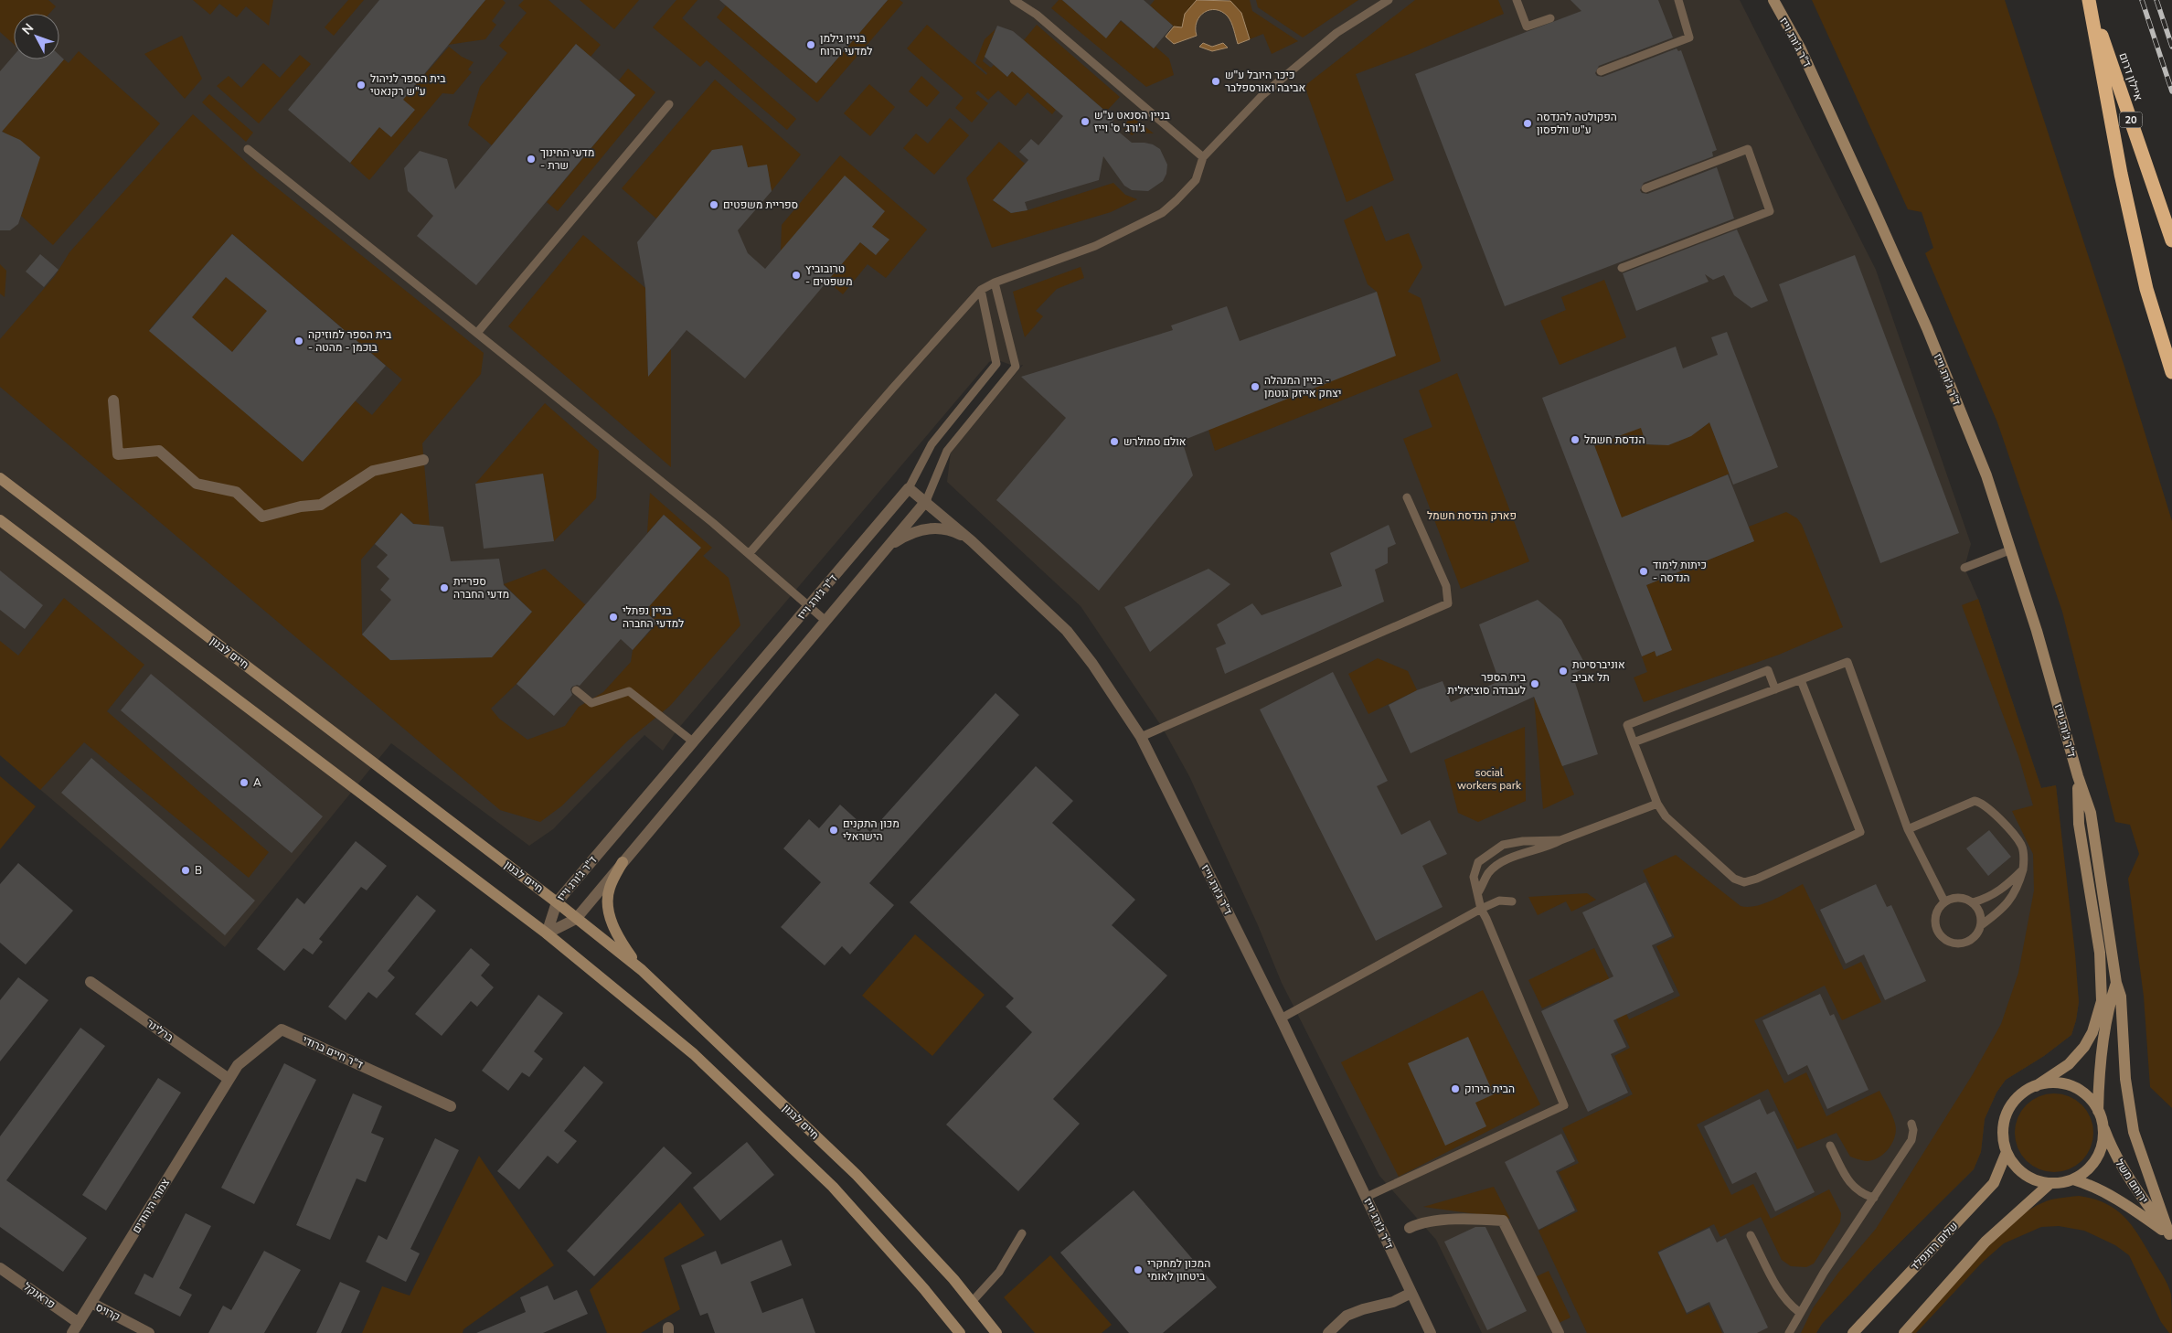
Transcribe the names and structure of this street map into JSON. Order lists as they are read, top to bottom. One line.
{"streets":{"highway":["איילון דרום","20"],"street":["ד\"ר ג'ורג וייז","חיים לבנון","ברלינר","ד\"ר חיים ברודי","ירוחם משל","צמחי היהודים","שלום רוזנפלד","פראנקל","קרויס"]},"crossings":[["ד\"ר ג'ורג וייז","חיים לבנון"],["ד\"ר ג'ורג וייז","ירוחם משל"],["ד\"ר ג'ורג וייז","שלום רוזנפלד"],["ברלינר","ד\"ר חיים ברודי"],["ברלינר","צמחי היהודים"],["ד\"ר חיים ברודי","צמחי היהודים"],["ירוחם משל","שלום רוזנפלד"],["צמחי היהודים","פראנקל"],["צמחי היהודים","קרויס"]],"parks":["פארק הנדסת חשמל","social workers park"],"places":["בניין גילמן למדעי הרוח","כיכר היובל ע\"ש אביבה ואורספלבר","בית הספר לניהול ע\"ש רקנאטי","בניין הסנאט ע\"ש ג'ורג' ס' וייז","הפקולטה להנדסה ע\"ש וולפסון","מדעי החינוך - שרת","ספריית משפטים","טרובוביץ - משפטים","בית הספר למוזיקה - בוכמן - מהטה","בניין המנהלה - יצחק אייזק גוטמן","הנדסת חשמל","אולם סמולרש","כיתות לימוד - הנדסה","ספריית מדעי החברה","בניין נפתלי למדעי החברה","אוניברסיטת תל אביב","בית הספר לעבודה סוציאלית","A","מכון התקנים הישראלי","B","הבית הירוק","המכון למחקרי ביטחון לאומי"],"north":"top left"}
